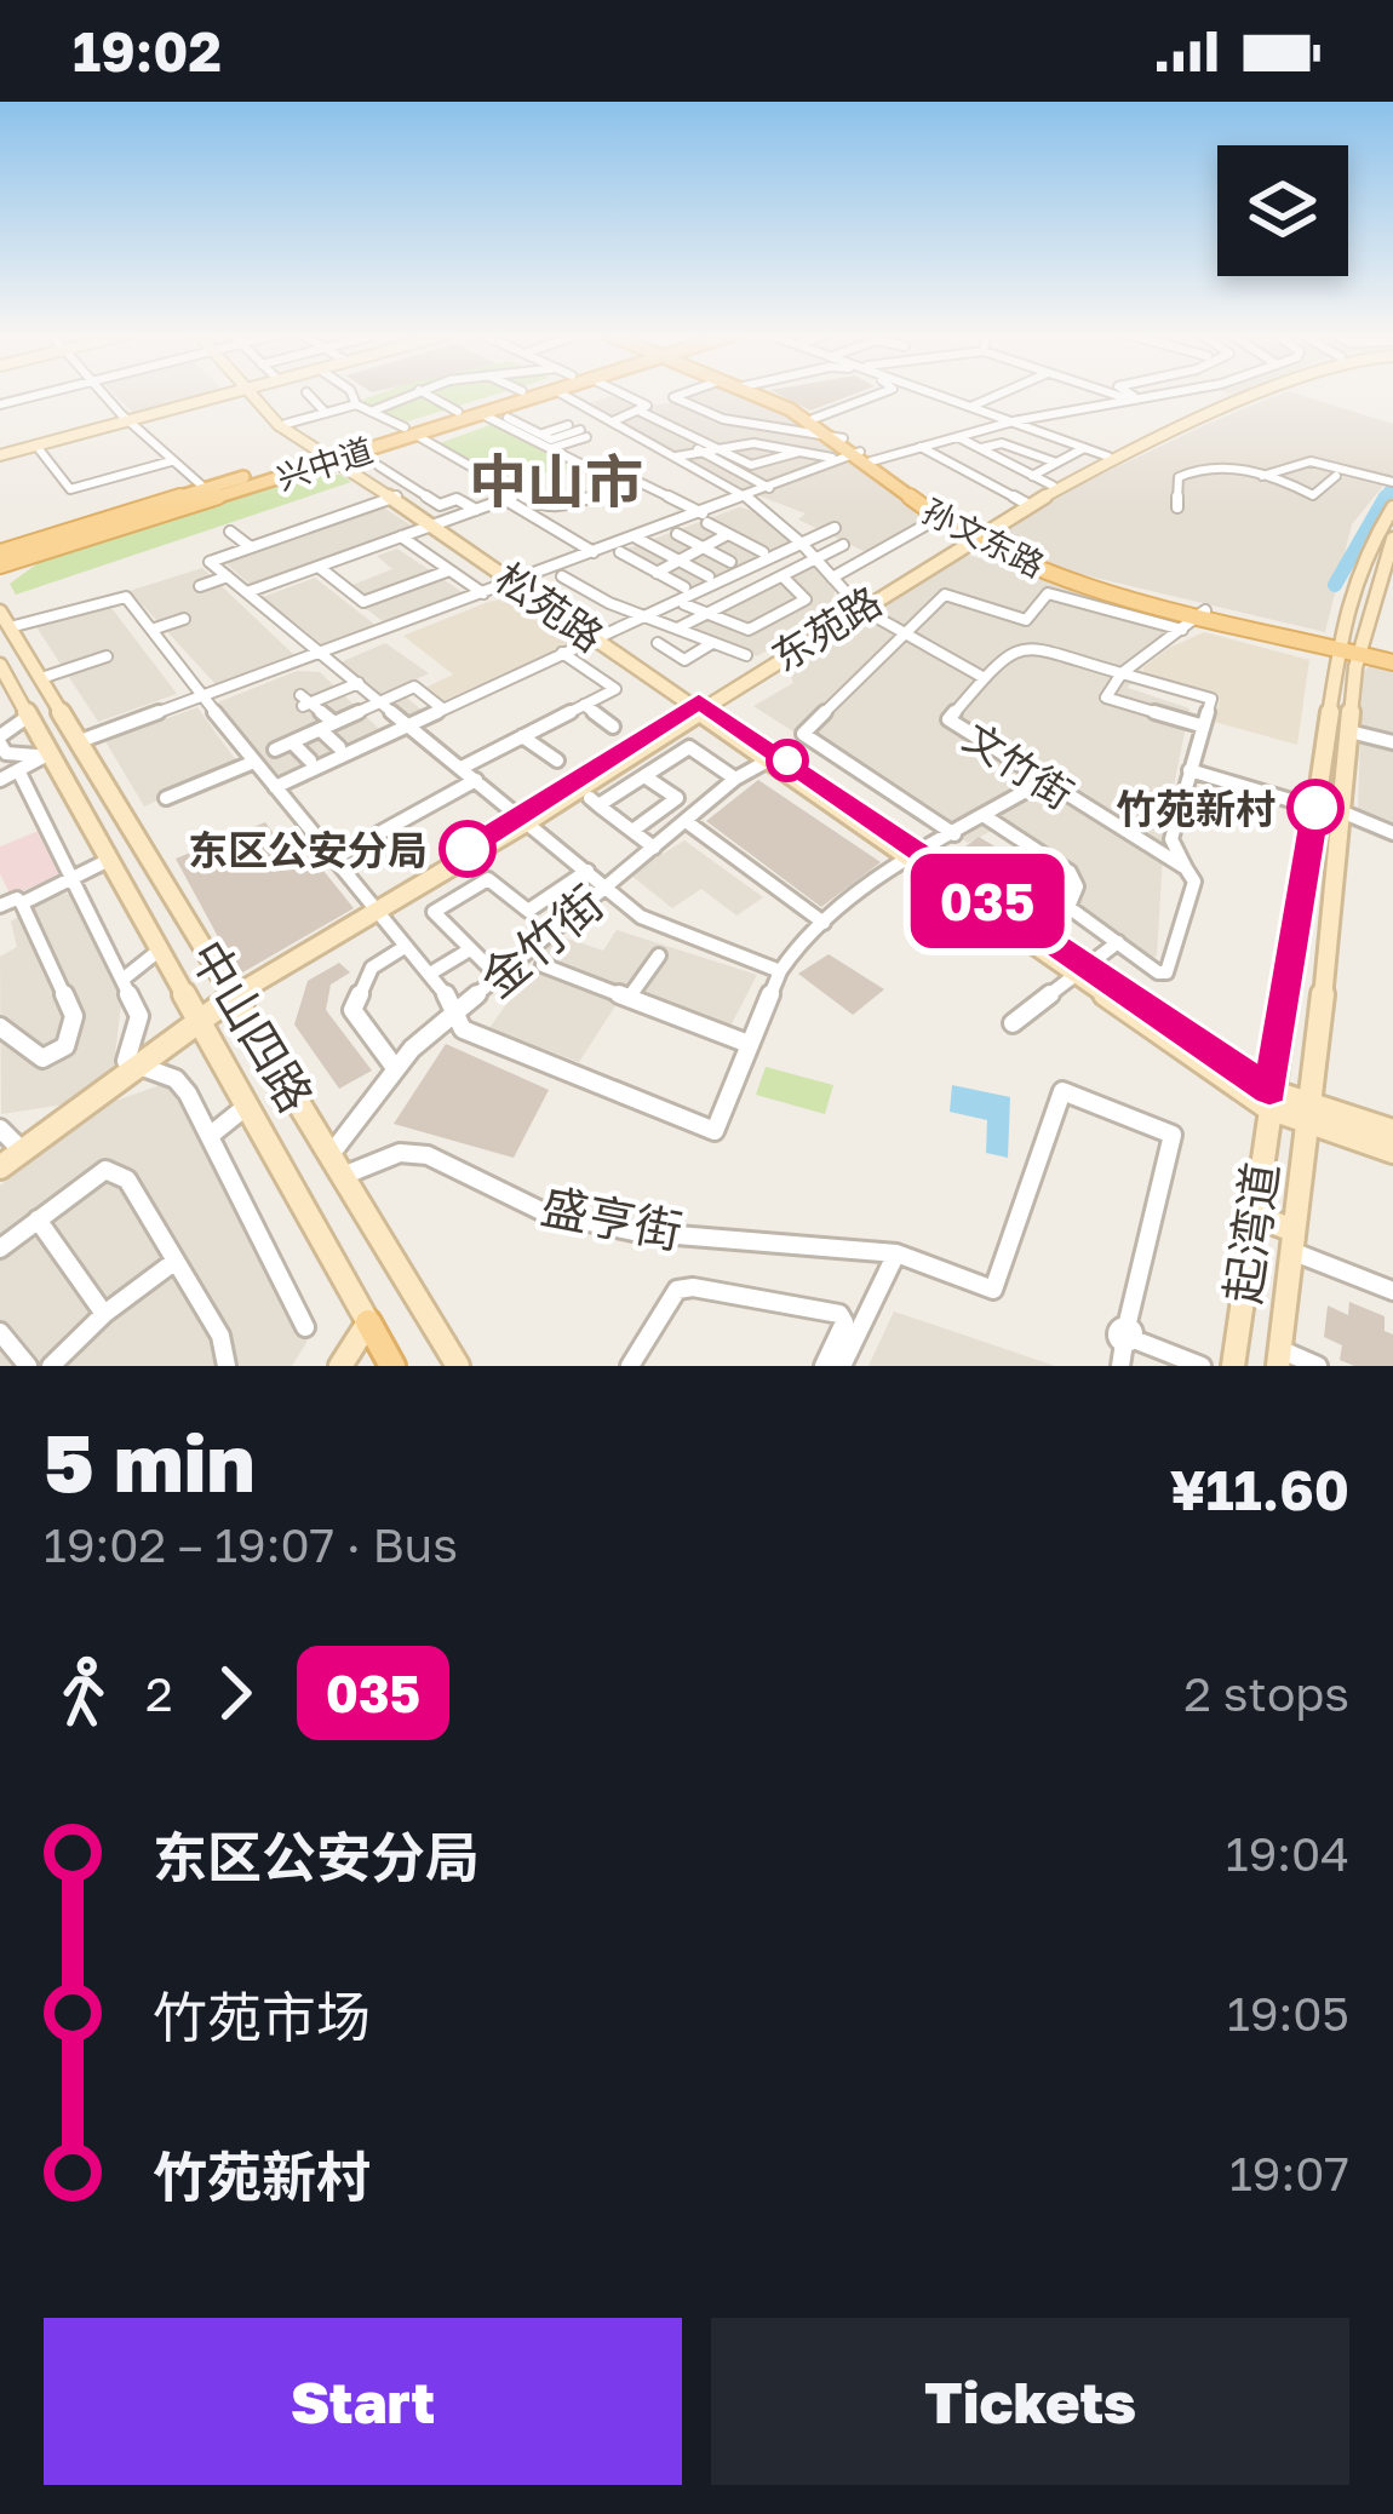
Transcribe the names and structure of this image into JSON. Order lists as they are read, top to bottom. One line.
{"streets":{"main road":["兴中道","孙文东路","中山四路"],"street":["松苑路","东苑路","文竹街","金竹街","盛亨街","起湾道"]},"crossings":[["兴中道","松苑路"],["孙文东路","东苑路"],["孙文东路","起湾道"],["松苑路","东苑路"],["松苑路","金竹街"],["松苑路","起湾道"],["东苑路","中山四路"],["金竹街","中山四路"],["中山四路","盛亨街"]],"districts":["中山市"],"places":["竹苑新村","东区公安分局"],"lines":["bus line 035"],"page":{"status":"19:02","on_map":"035","heading":["5 min","19:02 – 19:07 · Bus","¥11.60"],"legs":["2","035","2 stops"],"list":[{"name":"东区公安分局","value":"19:04"},{"name":"竹苑市场","value":"19:05"},{"name":"竹苑新村","value":"19:07"}],"buttons":["Start","Tickets"]}}
